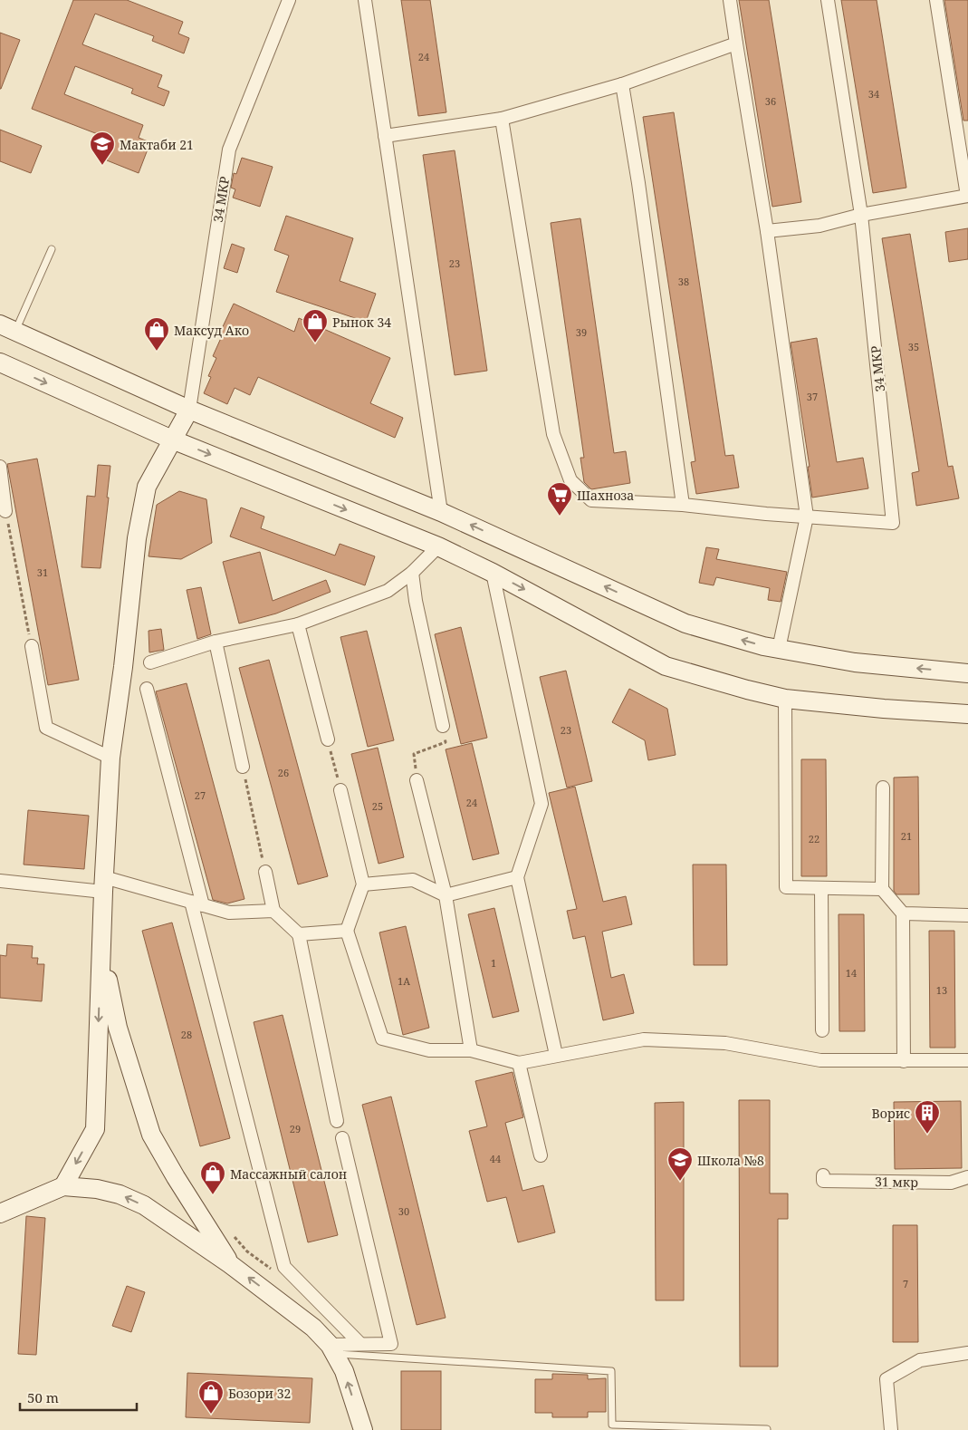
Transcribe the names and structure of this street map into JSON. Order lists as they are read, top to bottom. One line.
{"streets":{"street":["34 МКР","31 мкр"]},"places":{"school or university":["Мактаби 21","Школа №8"],"shop":["Рынок 34","Максуд Ако","Массажный салон","Бозори 32"],"supermarket":["Шахноза"],"building":["Ворис"]},"house_numbers":["24","34","36","23","38","39","35","37","31","23","26","27","24","25","21","22","1","14","1А","13","28","29","44","30","7"],"scale_bar":"50 m"}
